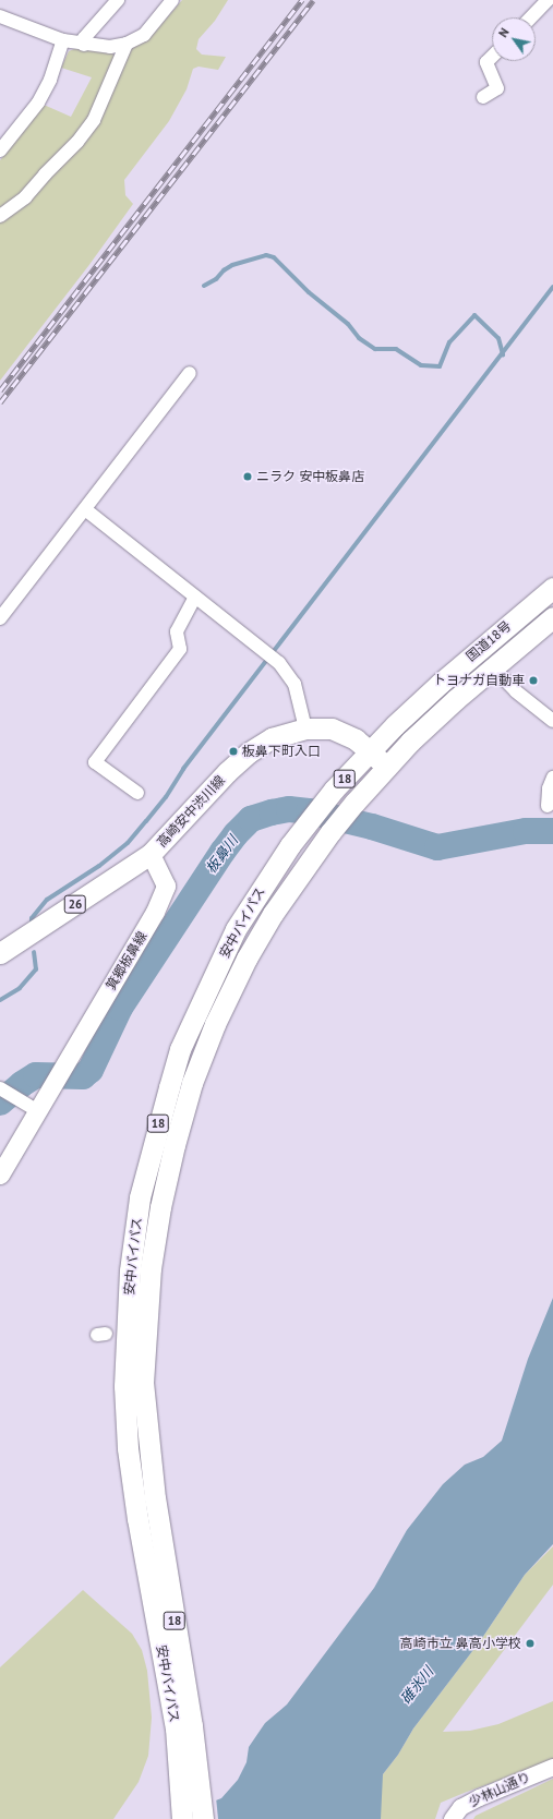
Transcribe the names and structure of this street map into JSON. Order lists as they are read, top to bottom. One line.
{"streets":{"main road":["国道18号","18","高崎安中渋川線","26","安中バイパス","箕郷板鼻線"],"street":["少林山通り"]},"crossings":[["国道18号","高崎安中渋川線"],["国道18号","安中バイパス"],["高崎安中渋川線","安中バイパス"],["高崎安中渋川線","箕郷板鼻線"]],"water":["板鼻川","碓氷川"],"places":["ニラク 安中板鼻店","トヨナガ自動車","板鼻下町入口","高崎市立 鼻高小学校"],"north":"top left"}
